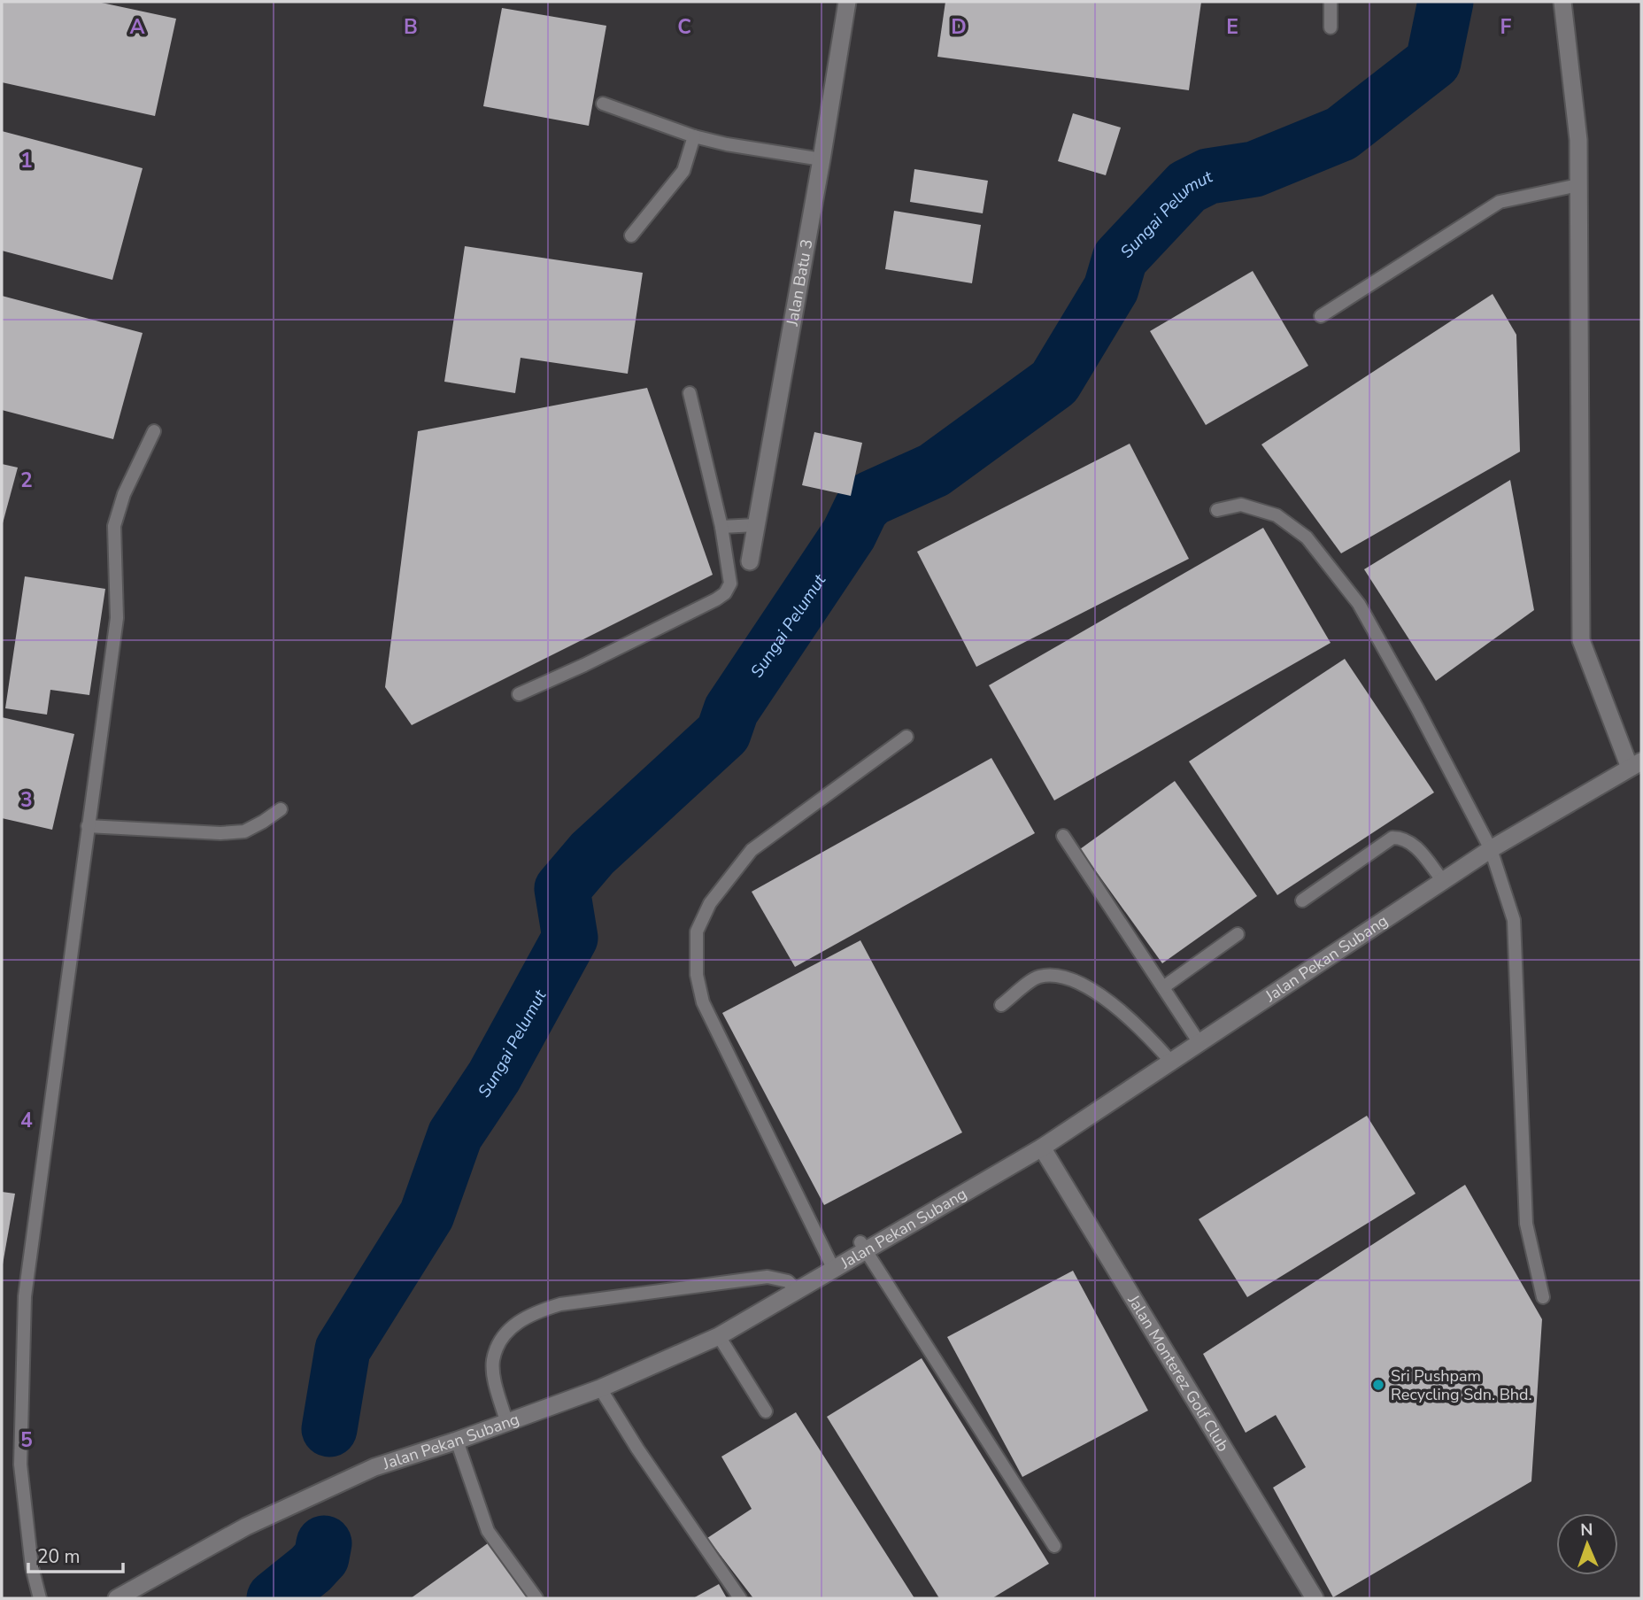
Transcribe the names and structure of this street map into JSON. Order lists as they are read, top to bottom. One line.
{"streets":{"street":["Jalan Batu 3","Jalan Pekan Subang","Jalan Monterez Golf Club"]},"crossings":[["Jalan Pekan Subang","Jalan Monterez Golf Club"]],"water":["Sungai Pelumut"],"places":["Sri Pushpam Recycling Sdn. Bhd."],"scale_bar":"20 m","north":"top","grid":{"columns":["A","B","C","D","E","F"],"rows":["1","2","3","4","5"]}}
